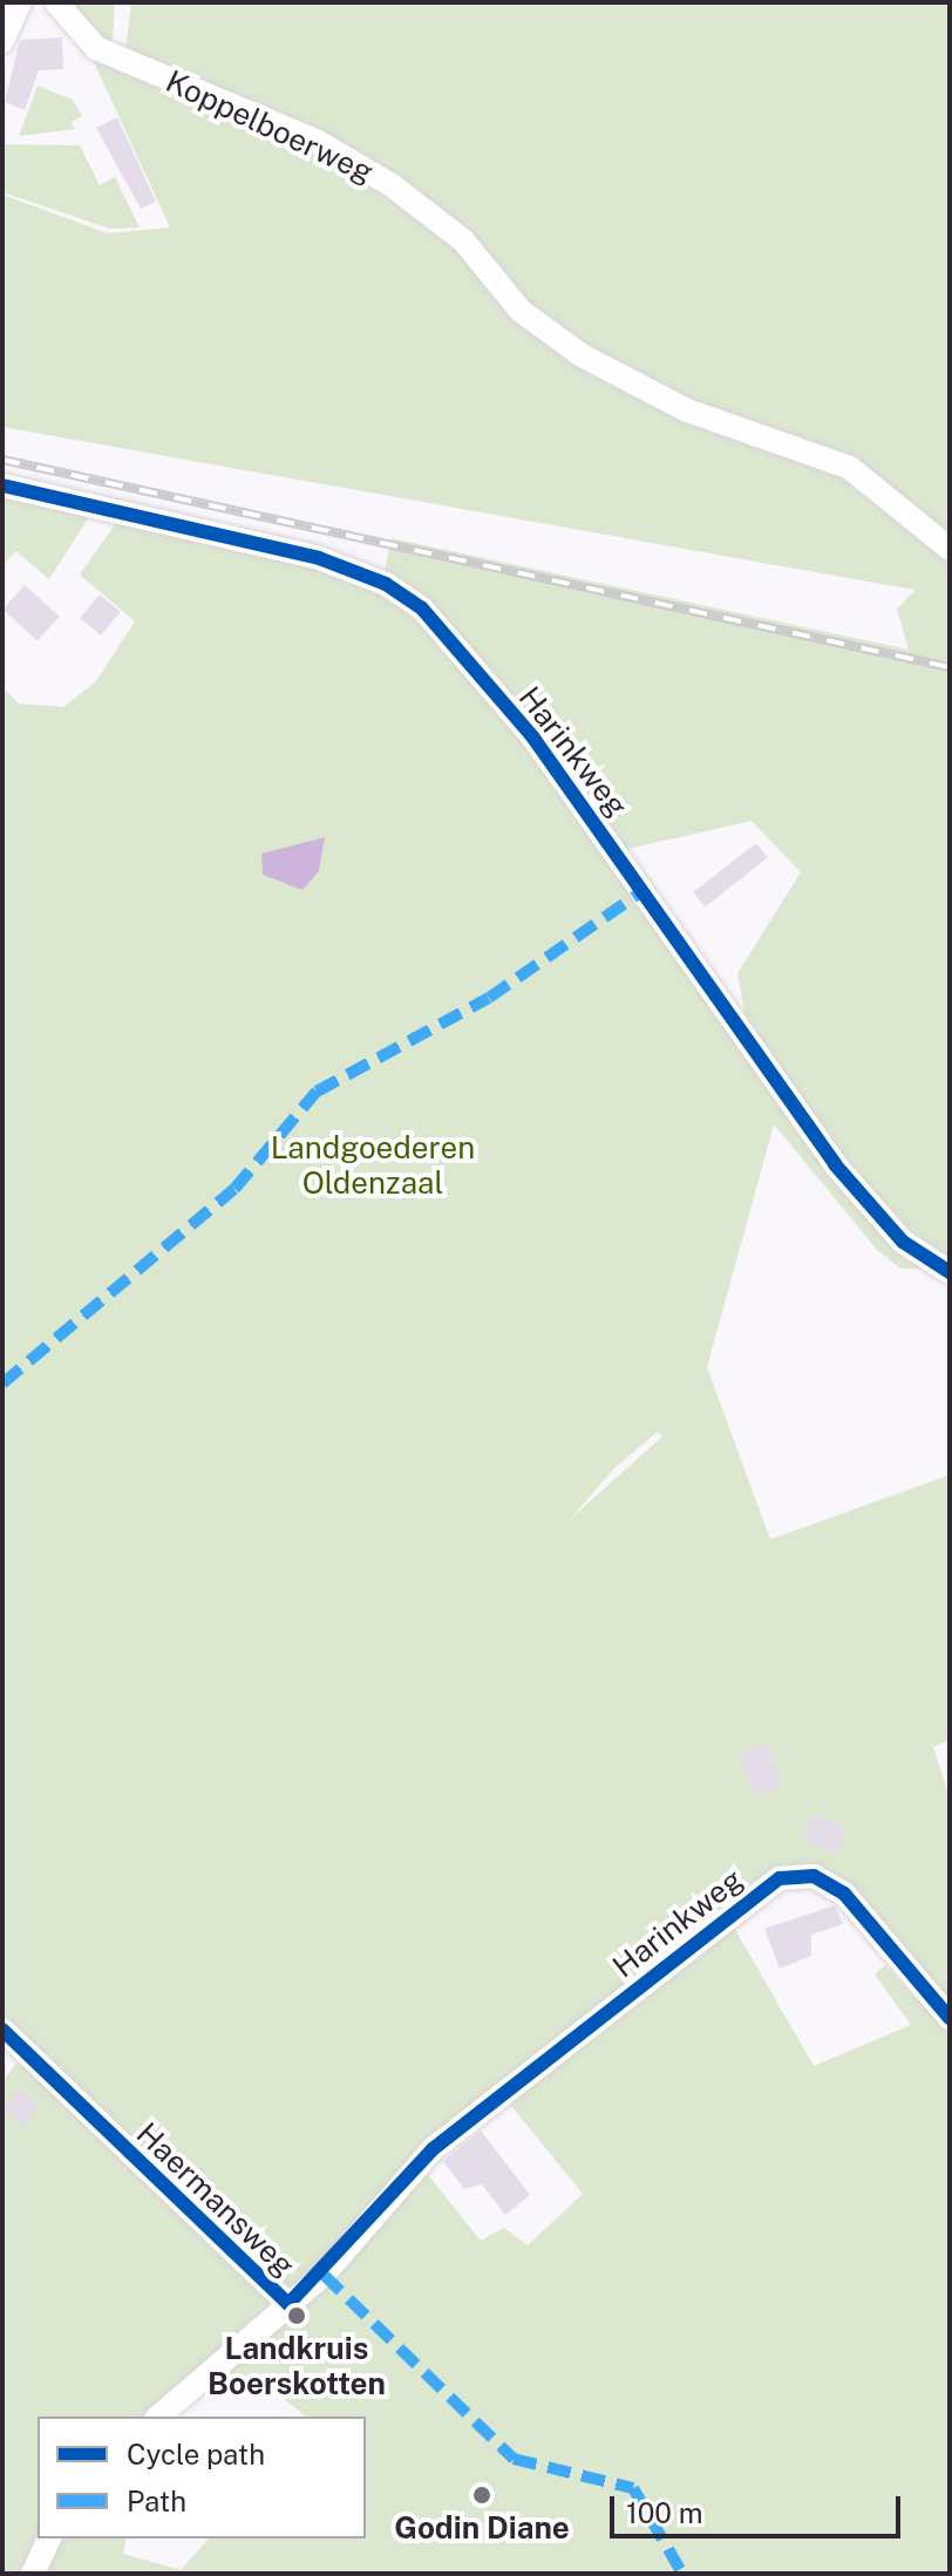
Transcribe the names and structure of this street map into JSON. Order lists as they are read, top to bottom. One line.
{"streets":{"street":["Koppelboerweg","Harinkweg","Haermansweg"]},"crossings":[["Harinkweg","Haermansweg"]],"parks":["Landgoederen Oldenzaal"],"places":["Landkruis Boerskotten","Godin Diane"],"legend":["Cycle path","Path"],"scale_bar":"100 m"}
